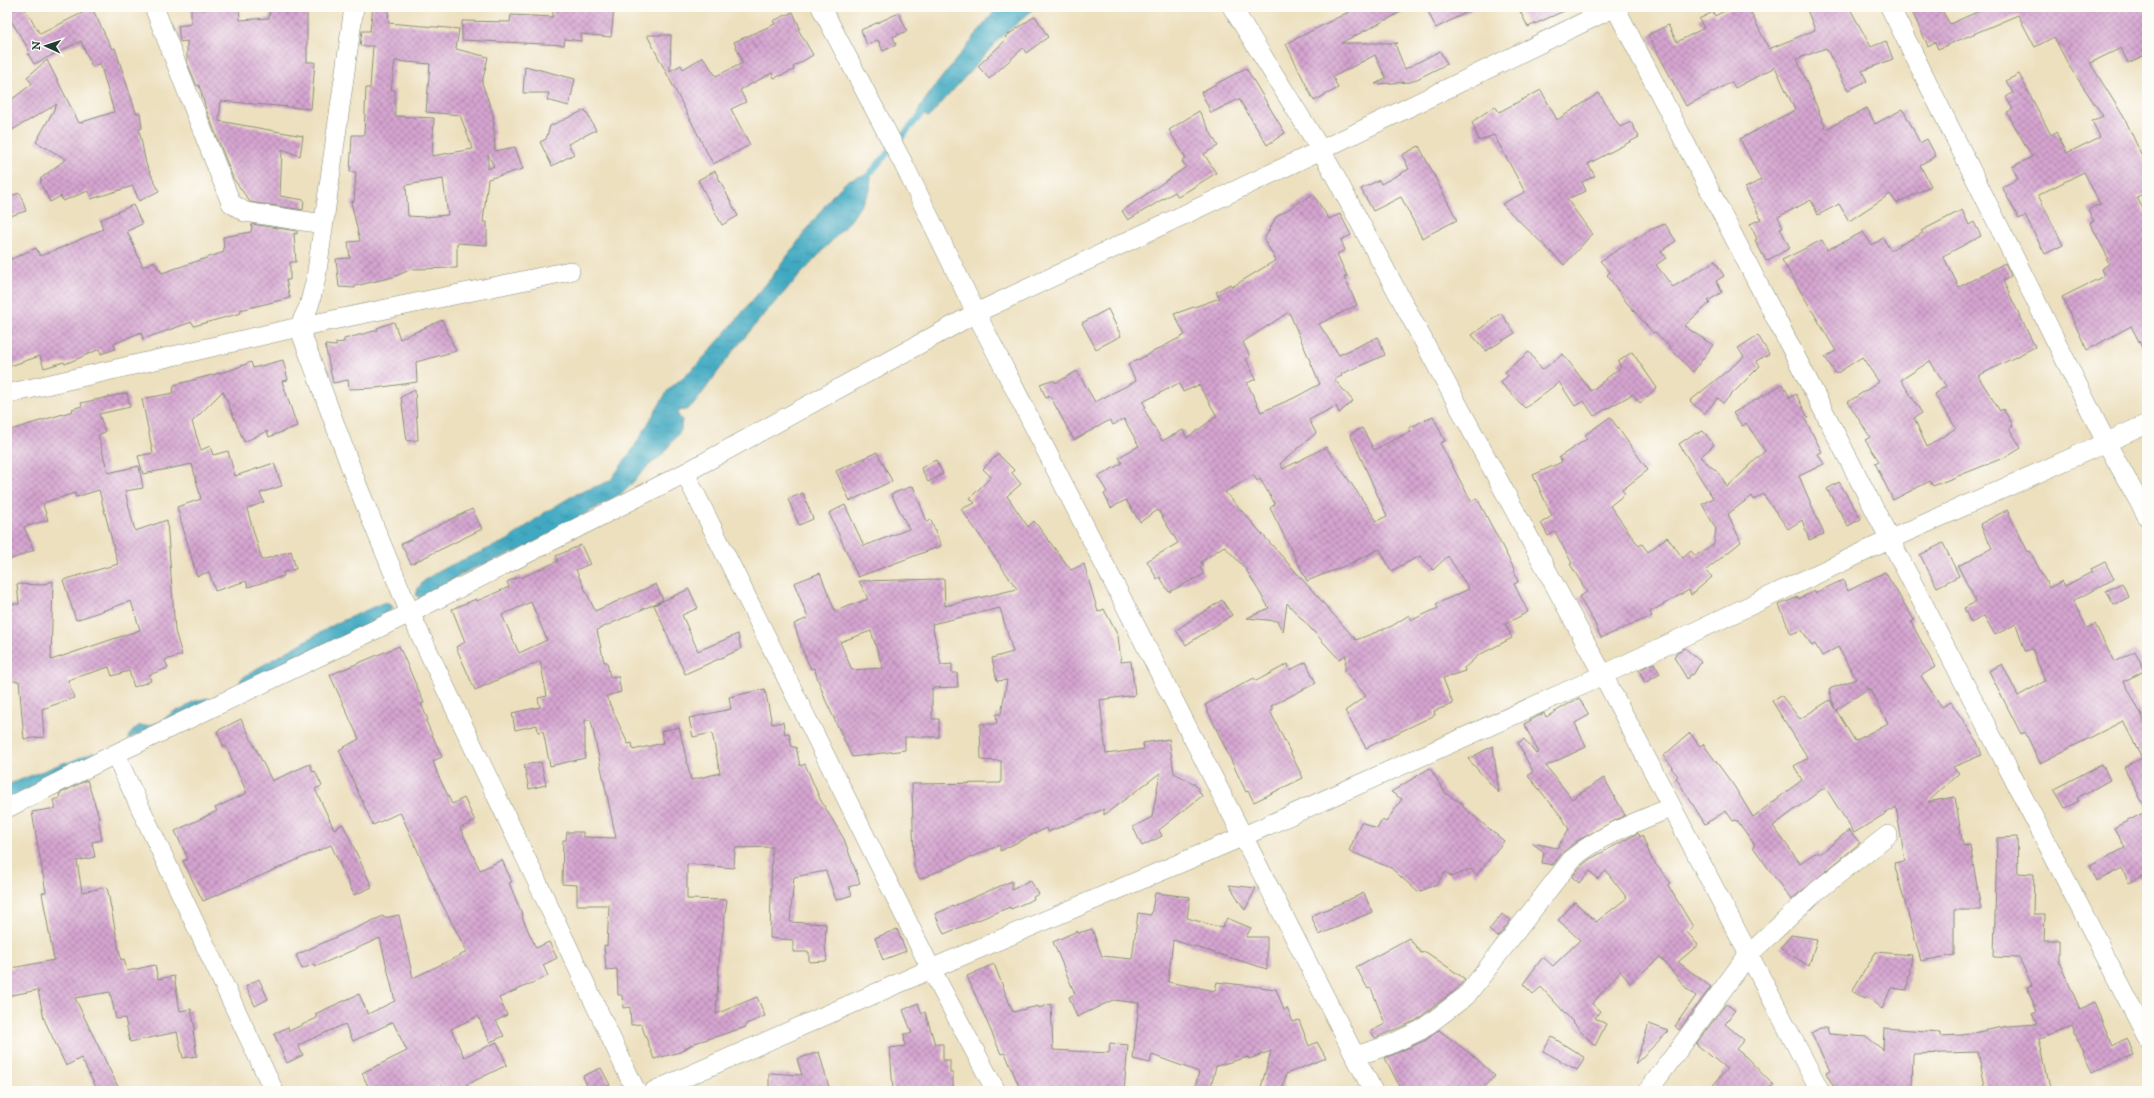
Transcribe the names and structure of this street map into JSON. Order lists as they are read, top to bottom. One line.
{"north":"left"}
